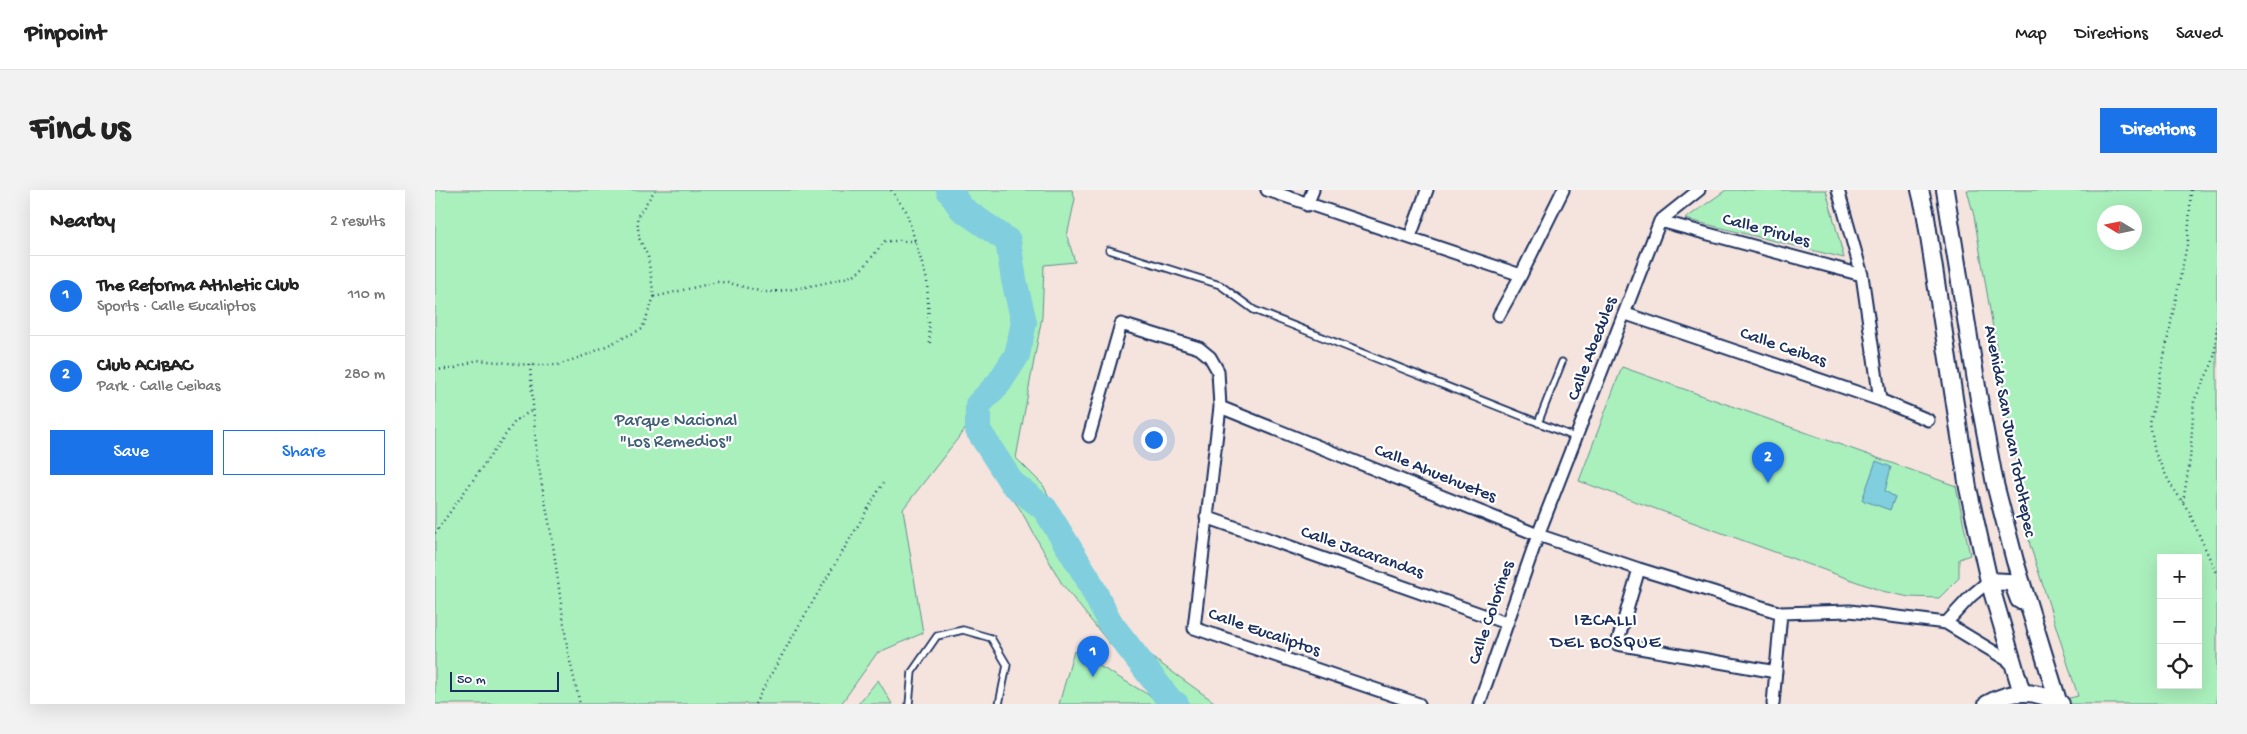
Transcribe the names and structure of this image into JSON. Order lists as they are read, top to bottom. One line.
{"streets":{"main road":["Avenida San Juan Totoltepec"],"street":["Calle Pirules","Calle Ceibas","Calle Abedules","Calle Ahuehuetes","Calle Jacarandas","Calle Colorines","Calle Eucaliptos"]},"crossings":[["Calle Pirules","Calle Abedules"],["Calle Ceibas","Calle Abedules"],["Calle Abedules","Calle Ahuehuetes"],["Calle Abedules","Calle Colorines"],["Calle Ahuehuetes","Calle Colorines"],["Calle Ahuehuetes","Calle Eucaliptos"],["Calle Jacarandas","Calle Colorines"],["Calle Jacarandas","Calle Eucaliptos"]],"districts":["IZCALLI DEL BOSQUE"],"parks":["Parque Nacional \"Los Remedios\""],"scale_bar":"50 m","north":"left","page":{"header":"Pinpoint","nav":["Map","Directions","Saved"],"buttons":["Directions",["Save","Share"]],"title":"Find us","heading":["Nearby","2 results"],"list":[{"mark":"1","name":"The Reforma Athletic Club","note":"Sports · Calle Eucaliptos","value":"110 m"},{"mark":"2","name":"Club ACIBAC","note":"Park · Calle Ceibas","value":"280 m"}],"pins":["2","1"],"map_buttons":["+","−"],"scale":"50 m"}}
